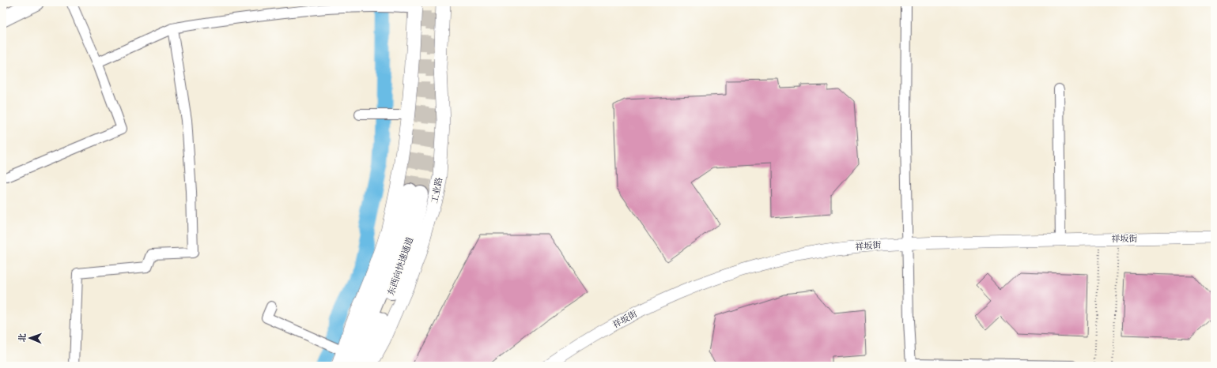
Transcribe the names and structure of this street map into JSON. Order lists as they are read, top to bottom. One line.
{"streets":{"highway":["东西向快速通道"],"main road":["工业路"],"street":["祥坂街"]},"north":"left"}
